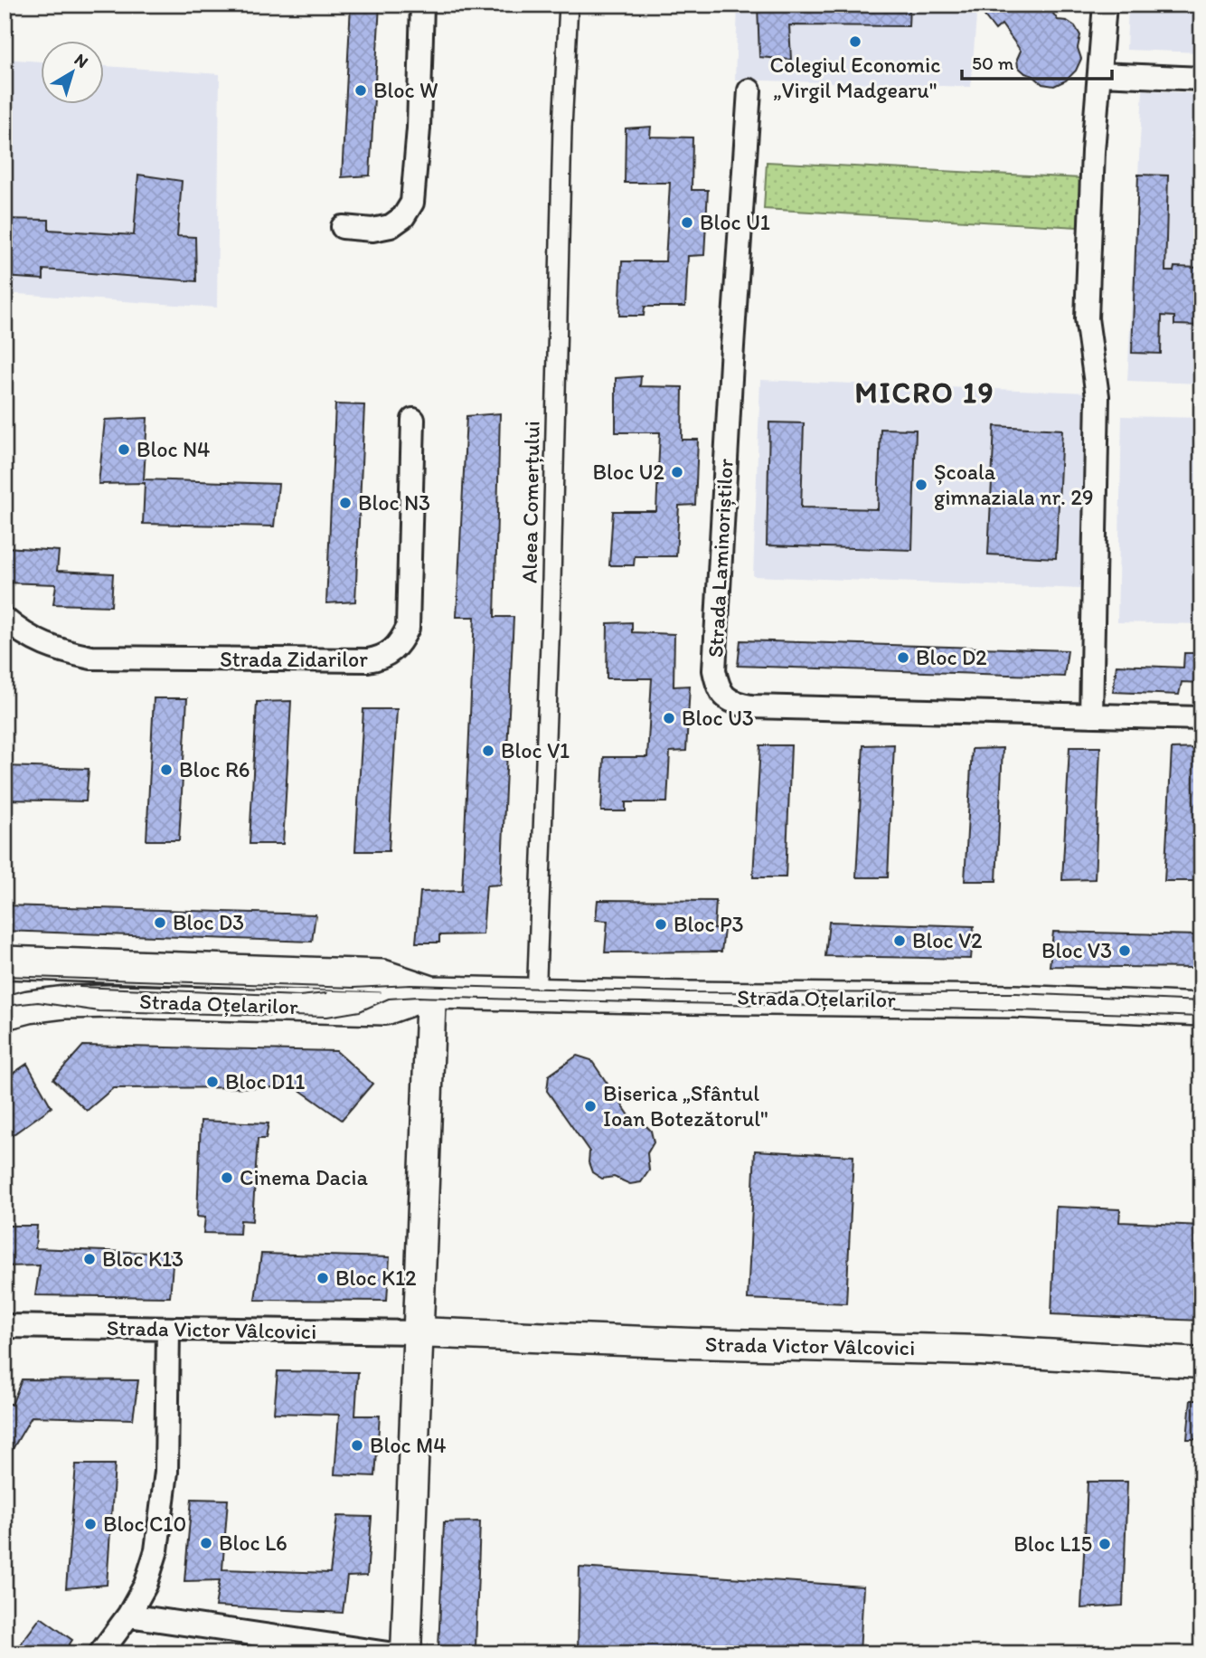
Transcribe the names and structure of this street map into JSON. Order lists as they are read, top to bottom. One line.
{"streets":{"main road":["Strada Oțelarilor"],"street":["Aleea Comerțului","Strada Laminoriștilor","Strada Zidarilor","Strada Victor Vâlcovici"]},"crossings":[["Aleea Comerțului","Strada Oțelarilor"]],"districts":["MICRO 19"],"places":["Colegiul Economic „Virgil Madgearu\"","Bloc W","Bloc U1","Bloc N4","Bloc U2","Școala gimnaziala nr. 29","Bloc N3","Bloc D2","Bloc U3","Bloc V1","Bloc R6","Bloc D3","Bloc P3","Bloc V2","Bloc V3","Bloc D11","Biserica „Sfântul Ioan Botezătorul\"","Cinema Dacia","Bloc K13","Bloc K12","Bloc M4","Bloc C10","Bloc L6","Bloc L15"],"scale_bar":"50 m","north":"top right"}
